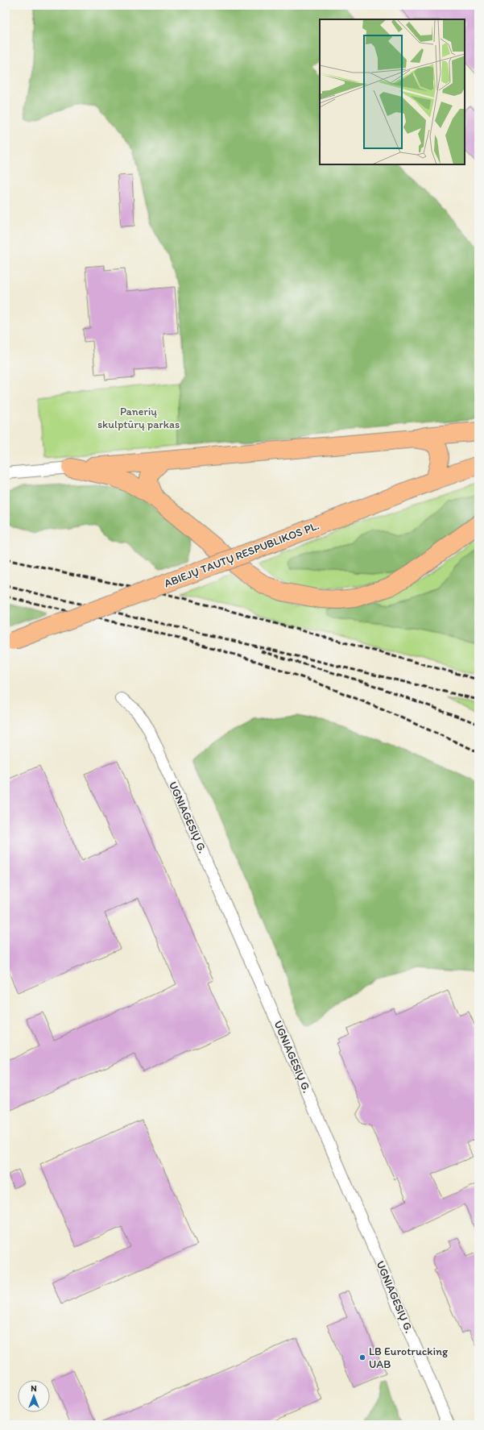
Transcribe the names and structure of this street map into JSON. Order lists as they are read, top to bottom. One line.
{"streets":{"highway":["ABIEJŲ TAUTŲ RESPUBLIKOS PL."],"street":["UGNIAGESIŲ G."]},"parks":["Panerių skulptūrų parkas"],"places":["LB Eurotrucking UAB"],"north":"top"}
